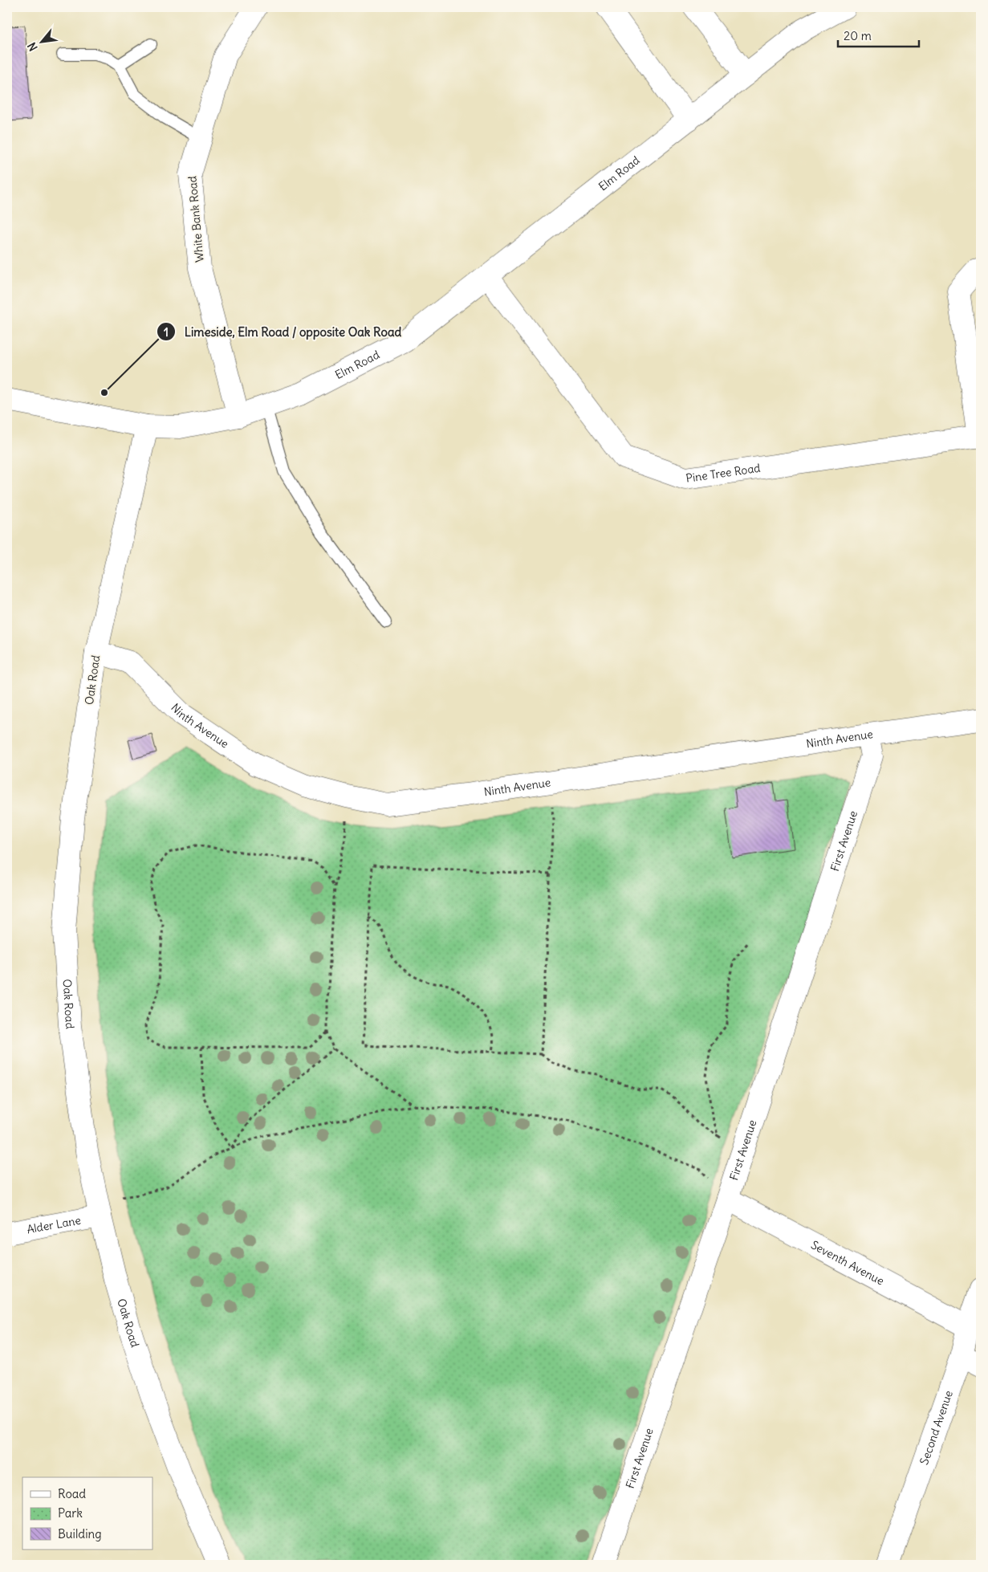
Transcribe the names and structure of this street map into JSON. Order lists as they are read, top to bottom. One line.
{"streets":{"street":["Elm Road","White Bank Road","Pine Tree Road","Oak Road","Ninth Avenue","First Avenue","Alder Lane","Seventh Avenue","Second Avenue"]},"crossings":[["Elm Road","White Bank Road"],["Elm Road","Pine Tree Road"],["Elm Road","Oak Road"],["Oak Road","Ninth Avenue"],["Oak Road","Alder Lane"],["Ninth Avenue","First Avenue"],["First Avenue","Seventh Avenue"],["Seventh Avenue","Second Avenue"]],"places":["Limeside, Elm Road / opposite Oak Road"],"legend":["Road","Park","Building"],"scale_bar":"20 m","north":"bottom left"}
